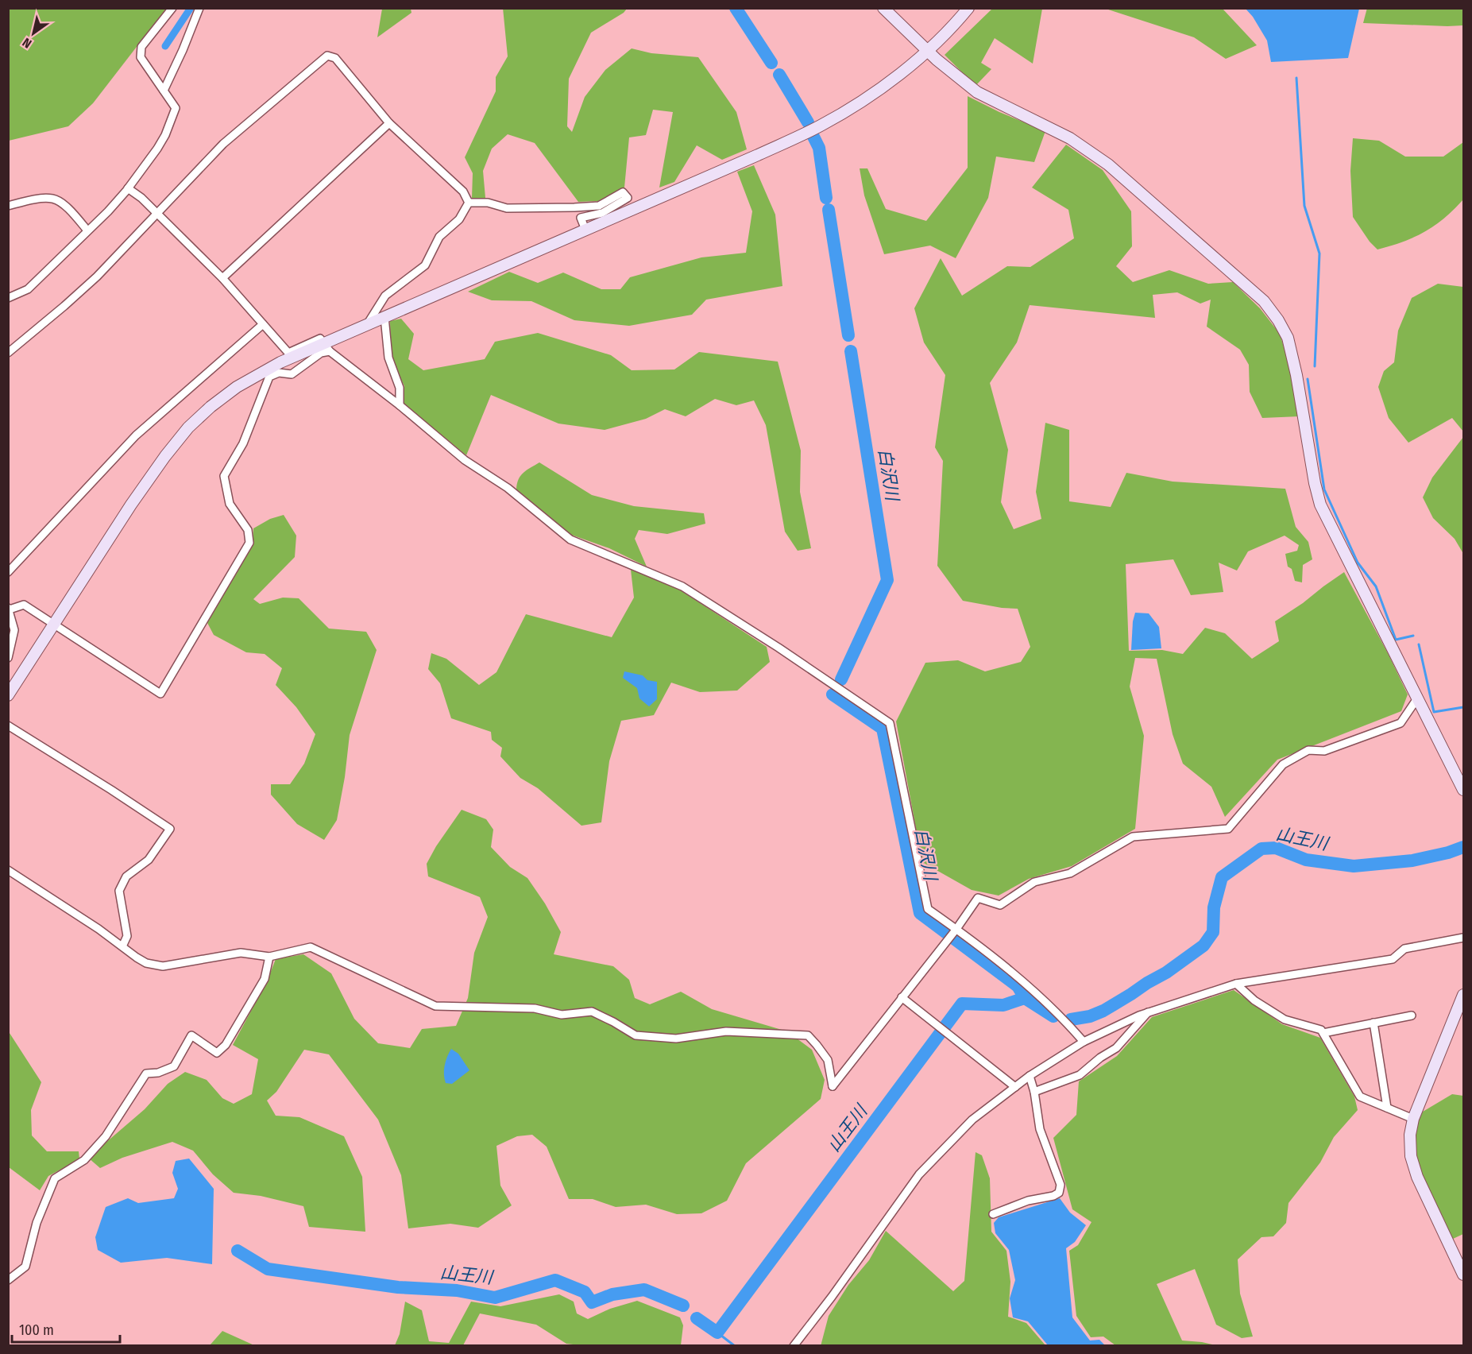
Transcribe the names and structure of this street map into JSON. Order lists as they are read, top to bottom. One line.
{"water":["白沢川","山王川"],"scale_bar":"100 m","north":"bottom left"}
